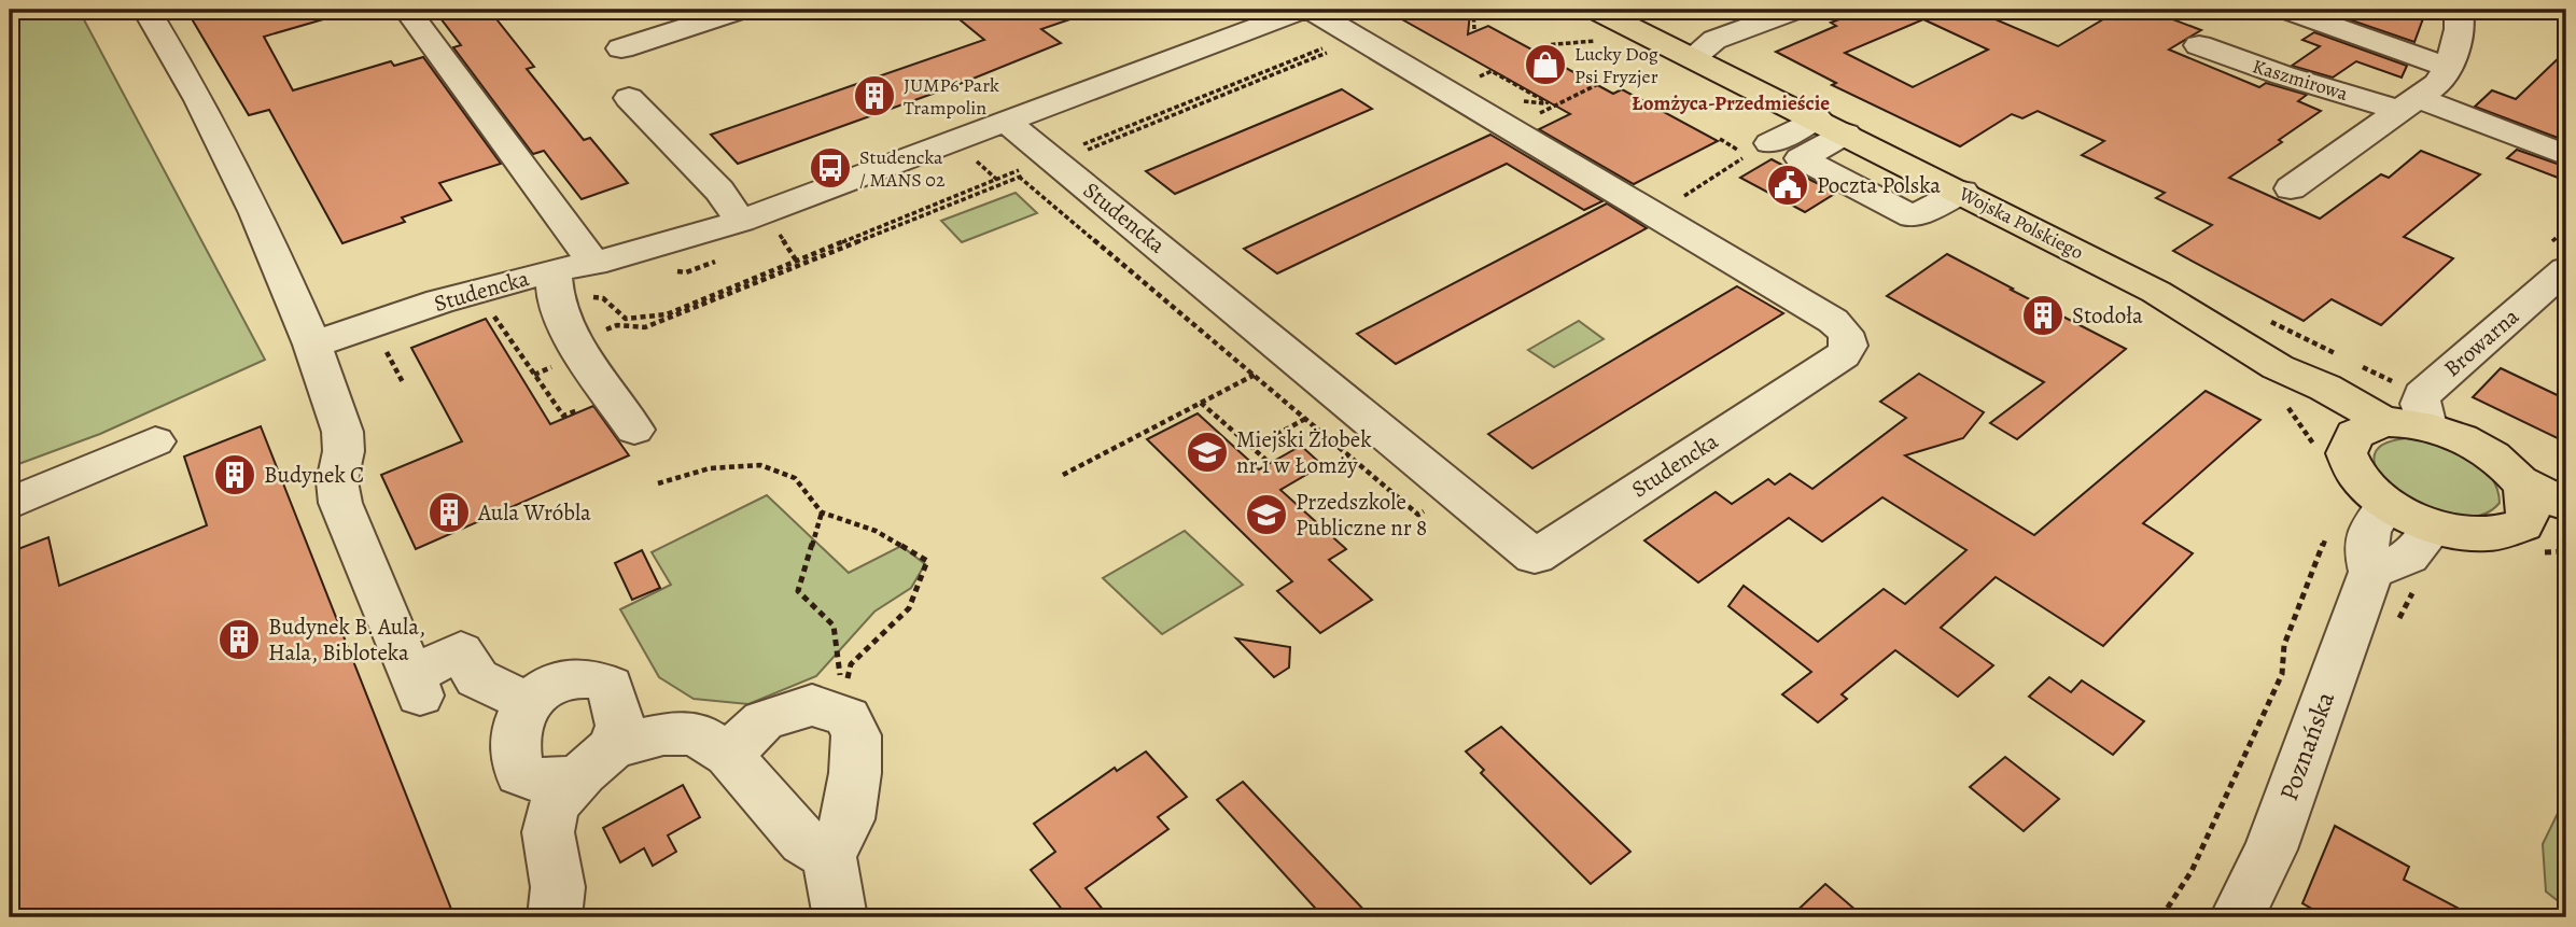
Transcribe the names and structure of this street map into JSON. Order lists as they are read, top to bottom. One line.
{"streets":{"main road":["Wojska Polskiego"],"street":["Kaszmirowa","Studencka","Browarna","Poznańska"]},"districts":["Łomżyca-Przedmieście"],"places":{"shop":["Lucky Dog Psi Fryzjer"],"building":["JUMP6 Park Trampolin","Stodoła","Budynek C","Aula Wróbla","Budynek B. Aula, Hala, Bibloteka"],"bus stop":["Studencka / MANS 02"],"public building":["Poczta Polska"],"school or university":["Miejski Żłobek nr 1 w Łomży","Przedszkole Publiczne nr 8"]}}
